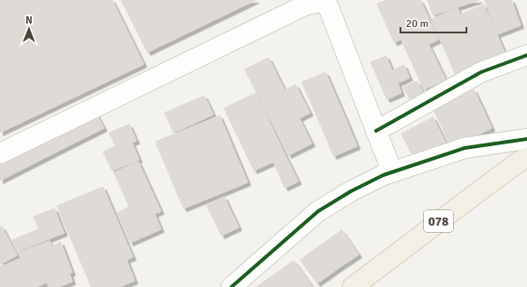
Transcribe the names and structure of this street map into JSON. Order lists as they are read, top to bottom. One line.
{"streets":{"main road":["078"]},"scale_bar":"20 m","north":"top"}
